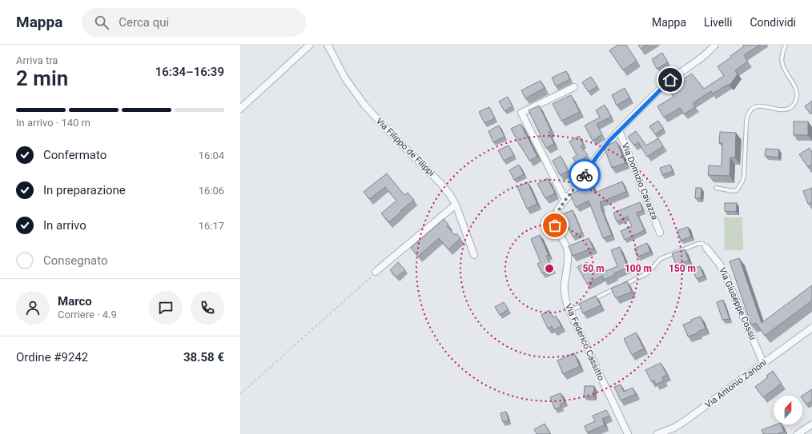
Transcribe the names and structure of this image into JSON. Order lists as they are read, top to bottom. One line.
{"streets":{"street":["Via Filippo de Filippi","Via Domizio Cavazza","Via Giuseppe Cossu","Via Federico Cassitto","Via Antonio Zanoni"]},"crossings":[["Via Domizio Cavazza","Via Federico Cassitto"],["Via Giuseppe Cossu","Via Antonio Zanoni"]],"north":"top","page":{"header":"Mappa","search":"Cerca qui","nav":["Mappa","Livelli","Condividi"],"heading":["2 min","Arriva tra","16:34–16:39"],"panel":["Marco","Corriere · 4.9","Ordine #9242","38.58 €"],"bar":"In arrivo · 140 m","list":[["Confermato","16:04"],["In preparazione","16:06"],["In arrivo","16:17"],"Consegnato"]},"rings":["50 m","100 m","150 m"]}
